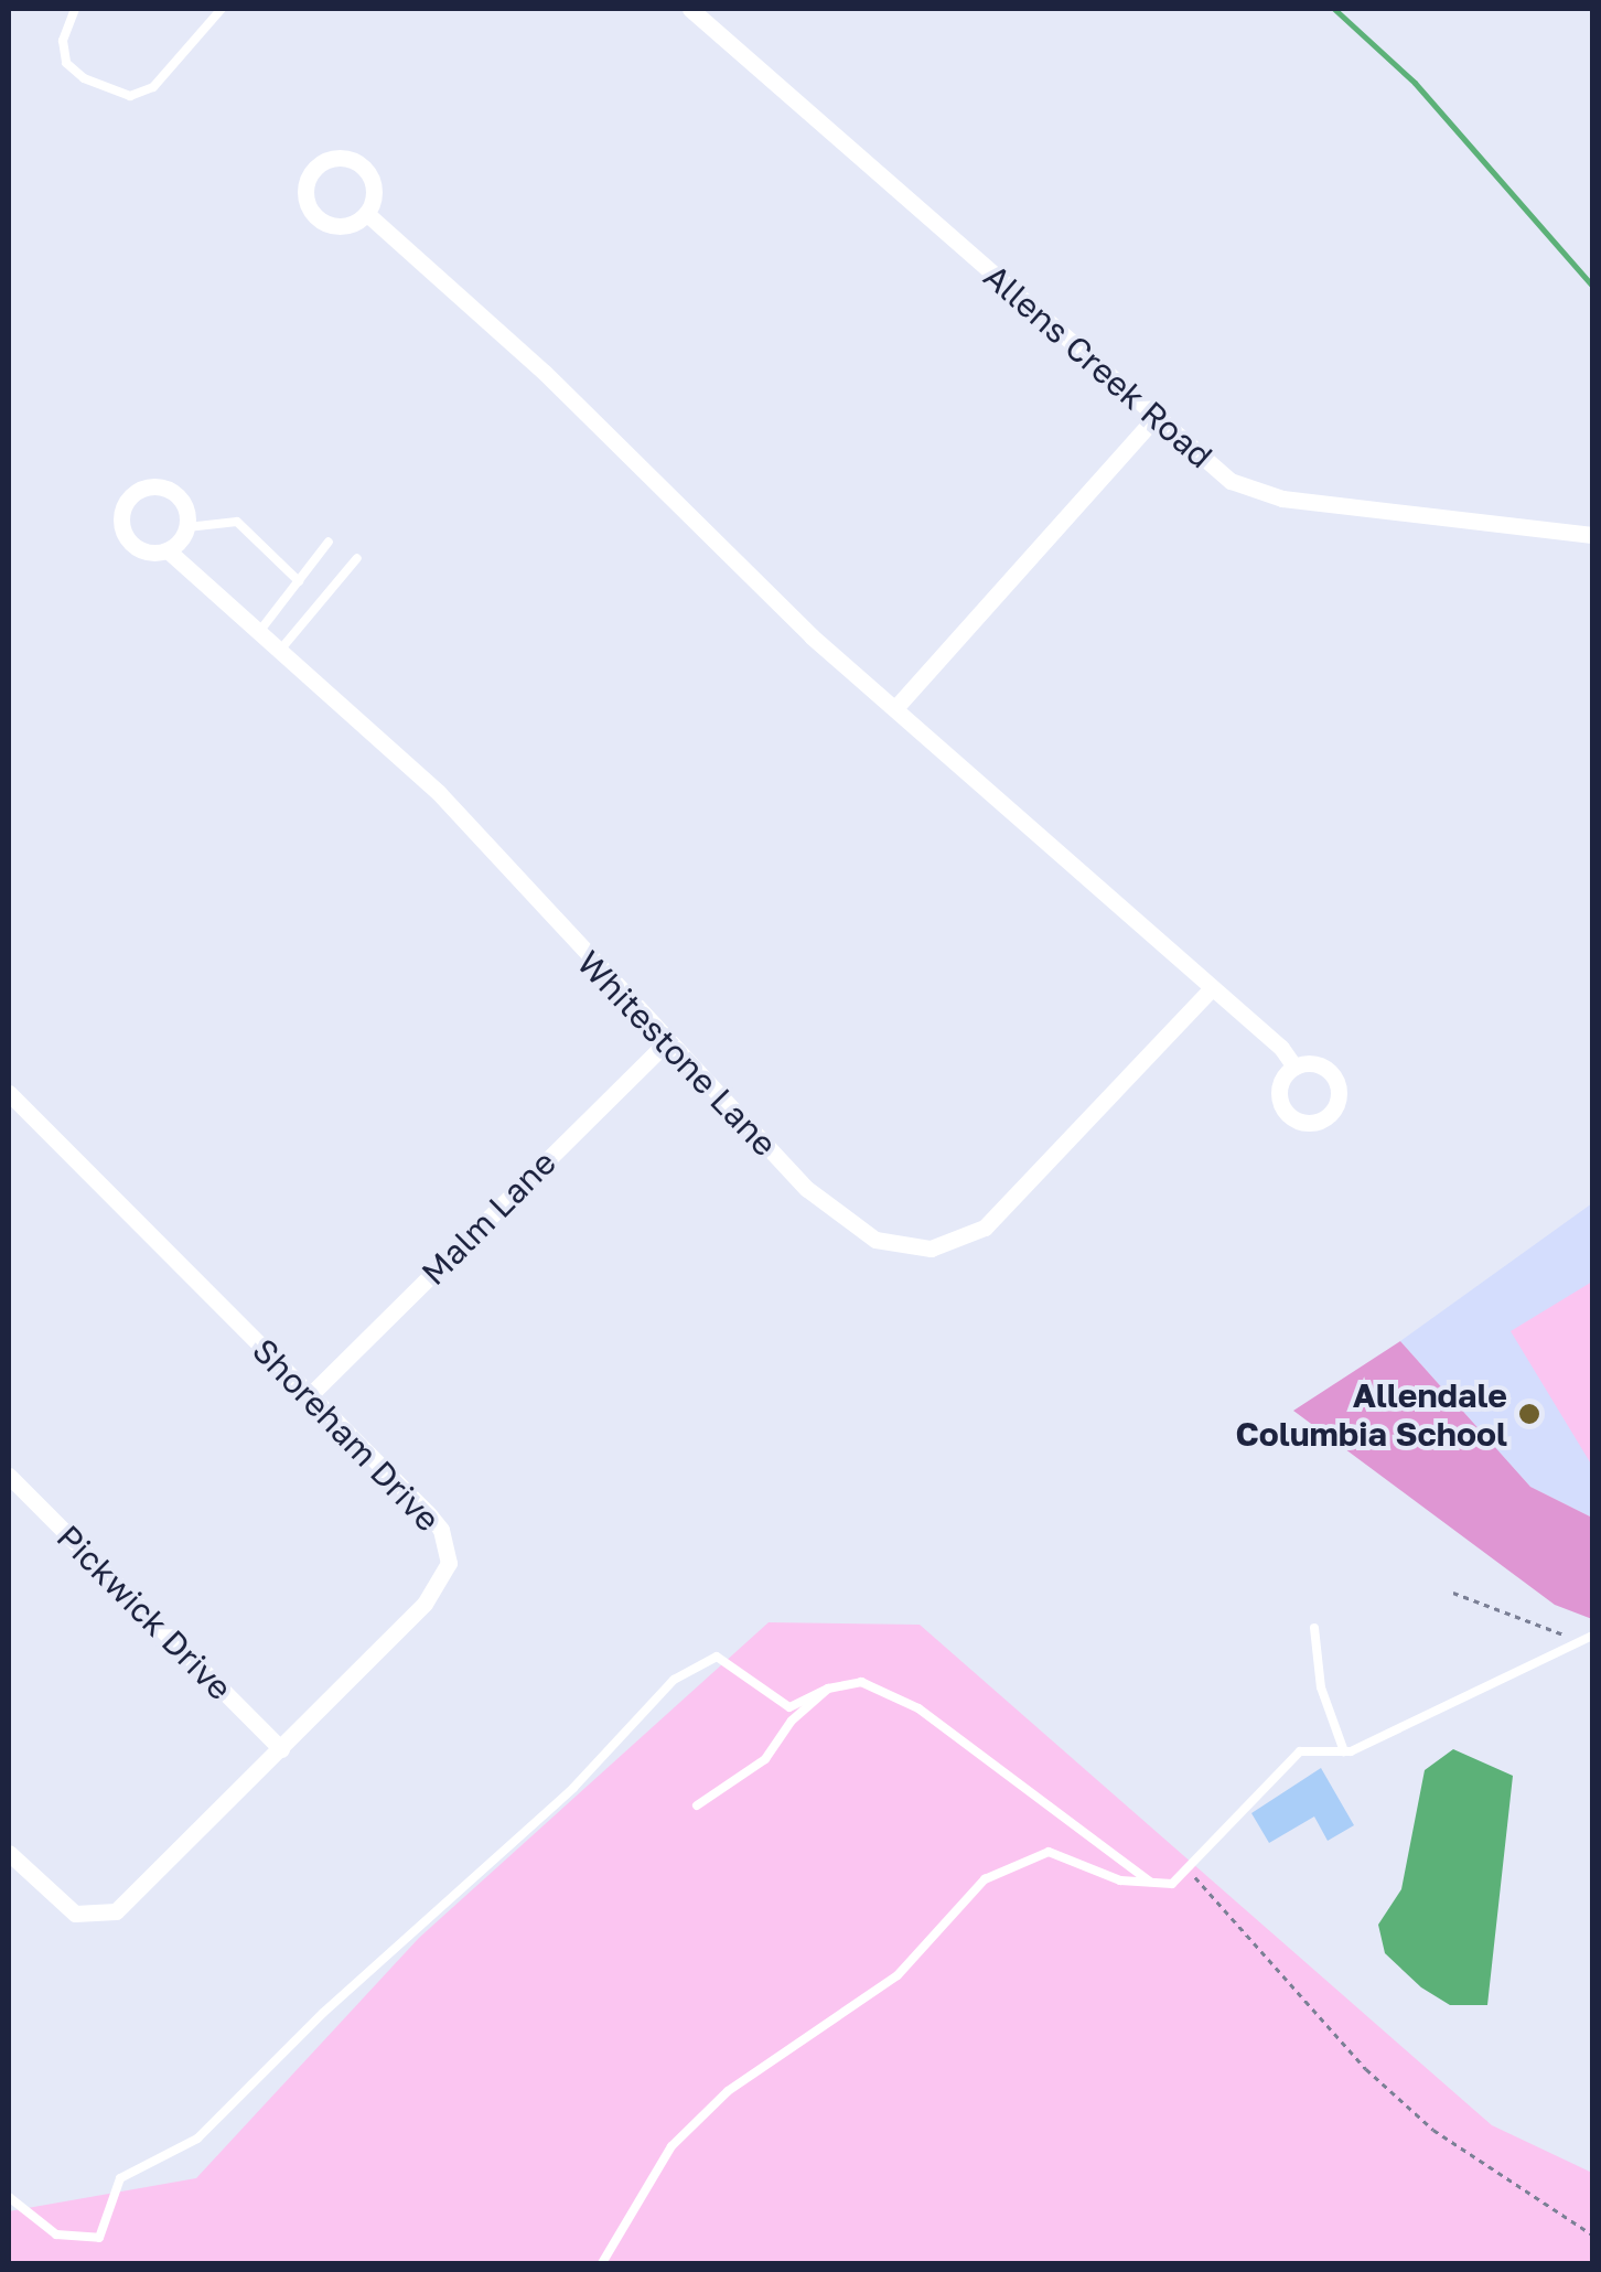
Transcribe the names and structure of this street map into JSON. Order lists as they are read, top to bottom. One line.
{"streets":{"street":["Allens Creek Road","Whitestone Lane","Malm Lane","Shoreham Drive","Pickwick Drive"]},"crossings":[["Whitestone Lane","Malm Lane"],["Malm Lane","Shoreham Drive"],["Shoreham Drive","Pickwick Drive"]],"places":["Allendale Columbia School"]}
